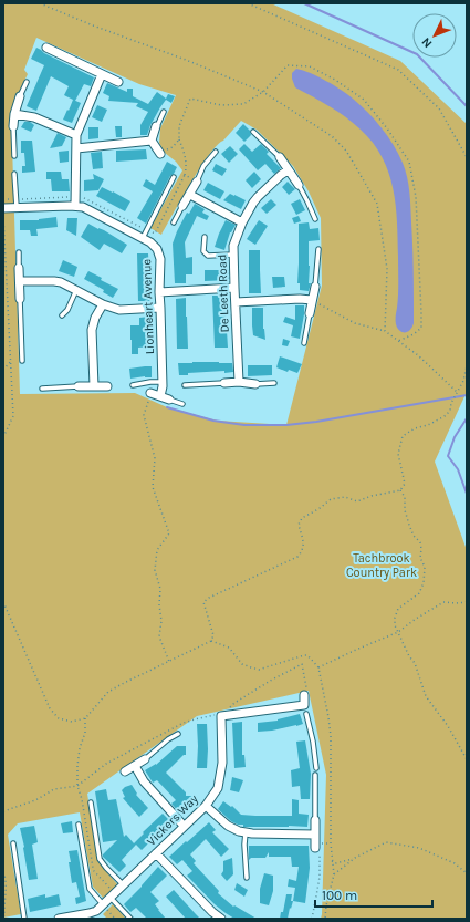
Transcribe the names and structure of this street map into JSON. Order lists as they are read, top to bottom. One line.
{"streets":{"street":["De Leeth Road","Lionheart Avenue","Vickers Way"]},"parks":["Tachbrook Country Park"],"scale_bar":"100 m","north":"bottom left"}
